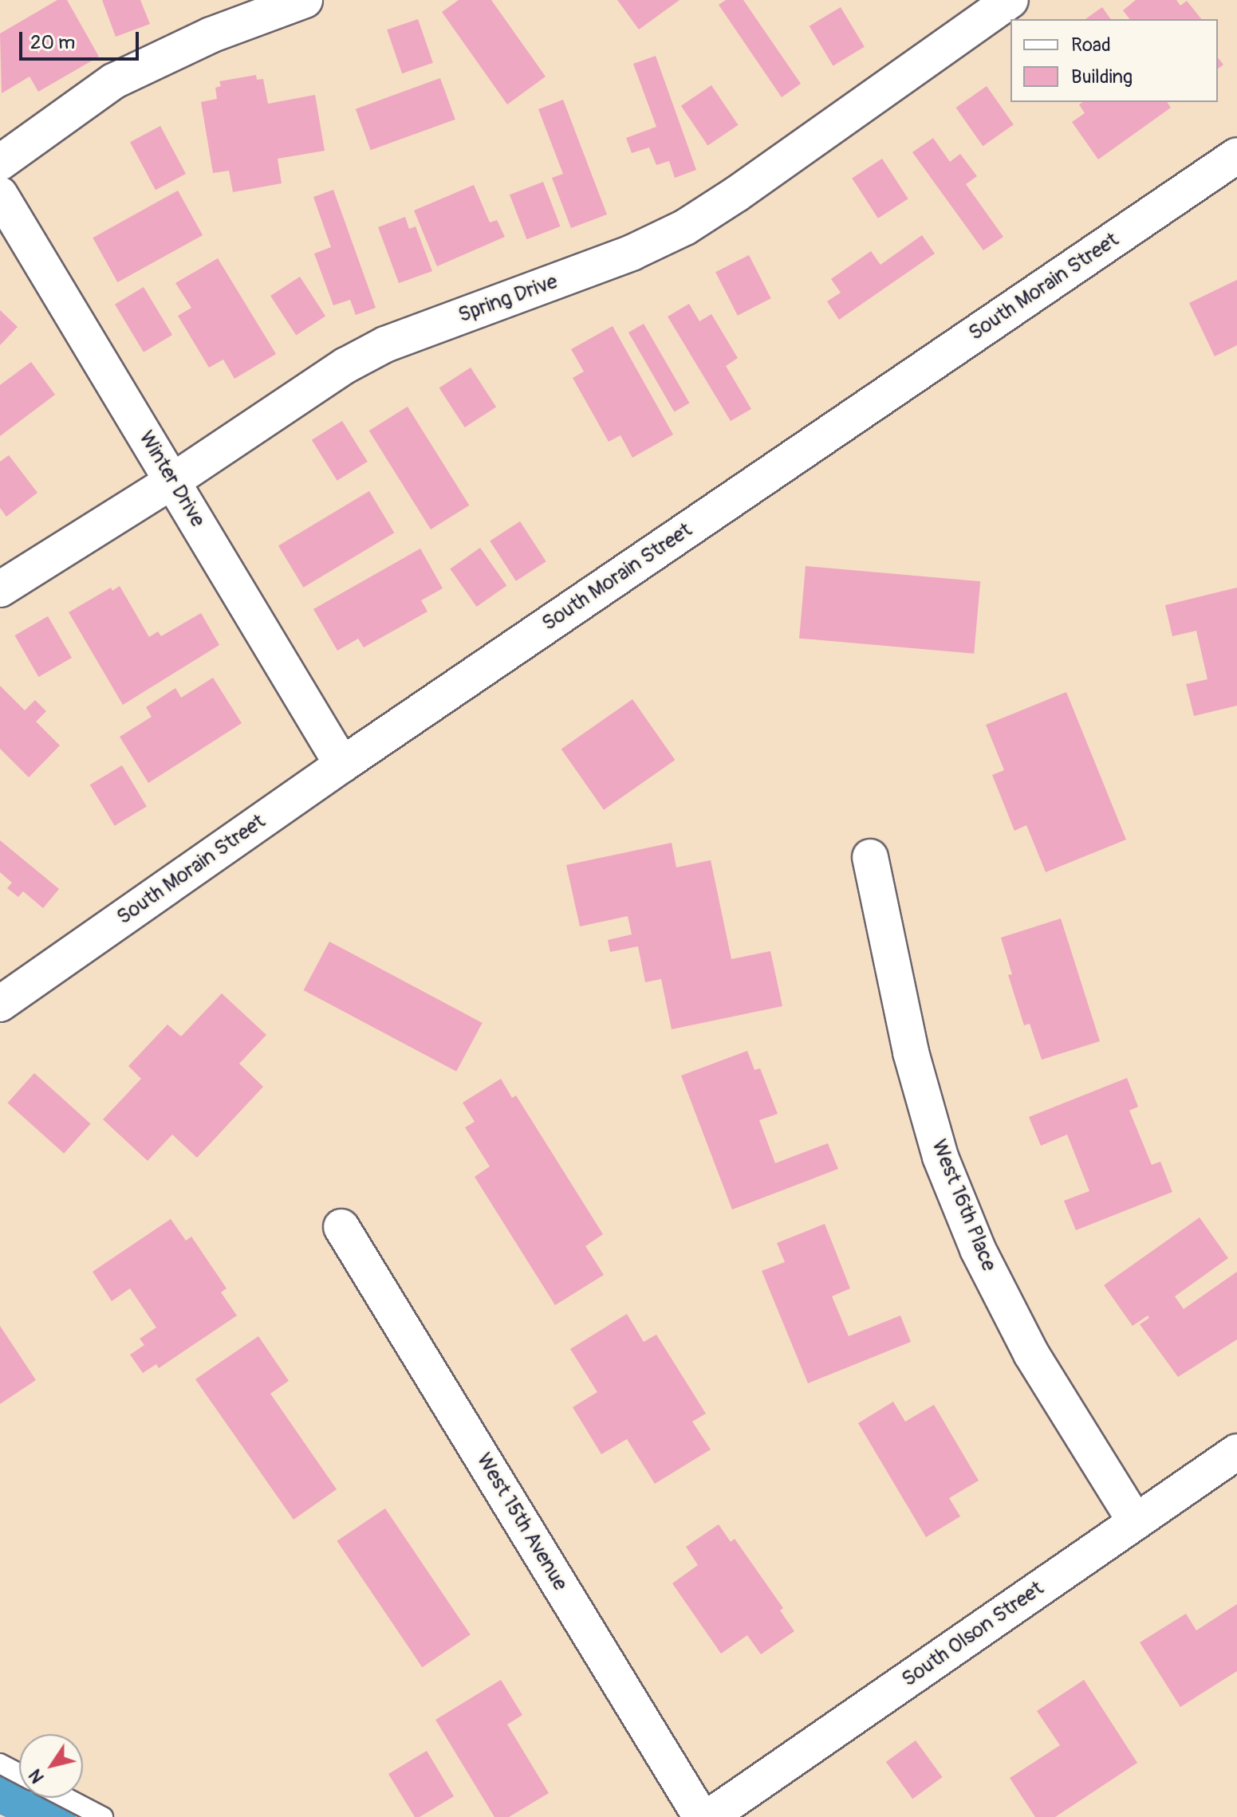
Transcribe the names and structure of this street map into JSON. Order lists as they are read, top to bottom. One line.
{"streets":{"street":["South Morain Street","Spring Drive","Winter Drive","West 16th Place","West 15th Avenue","South Olson Street"]},"crossings":[["South Morain Street","Winter Drive"],["Spring Drive","Winter Drive"],["West 16th Place","South Olson Street"]],"legend":["Road","Building"],"scale_bar":"20 m","north":"bottom left"}
